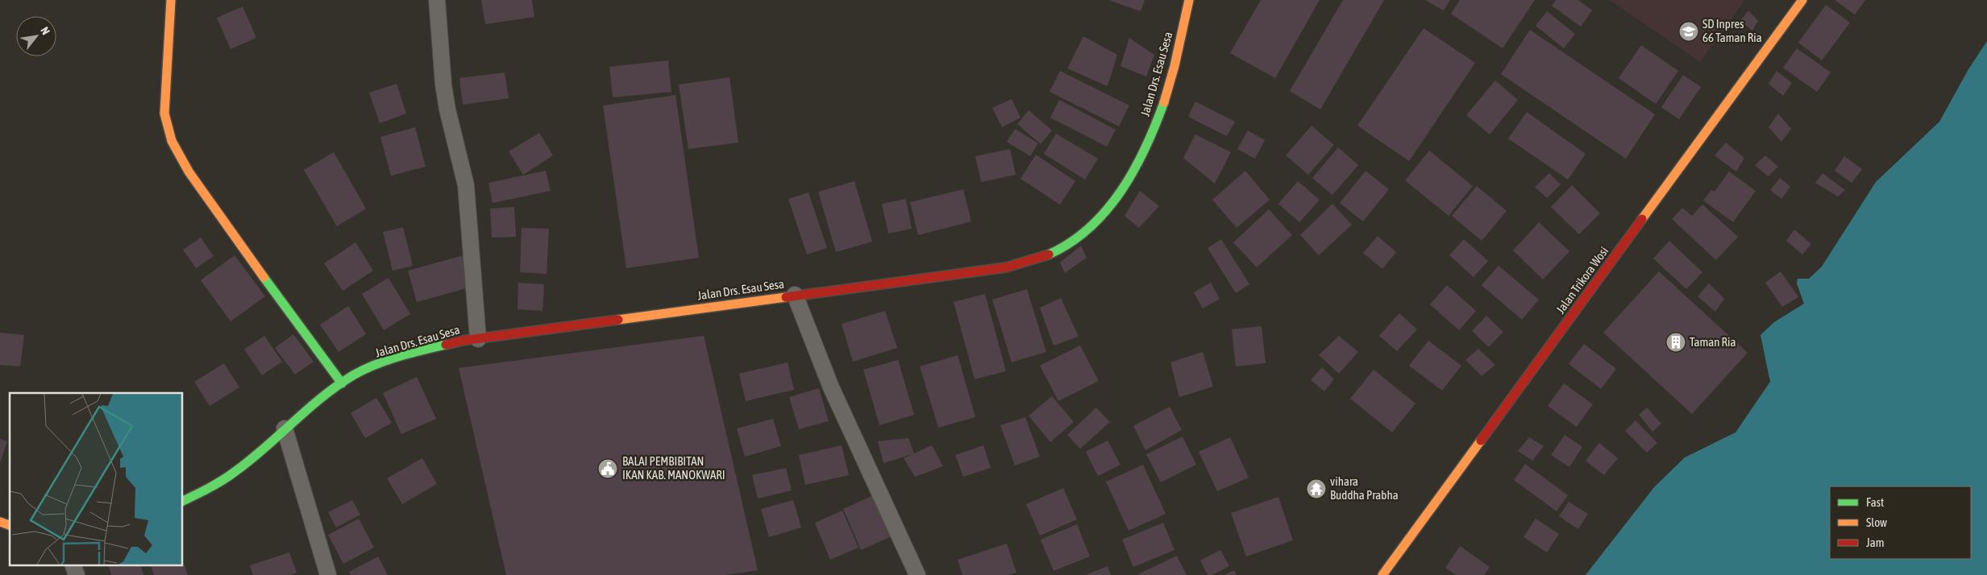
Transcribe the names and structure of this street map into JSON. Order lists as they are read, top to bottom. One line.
{"streets":{"main road":["Jalan Drs. Esau Sesa","Jalan Trikora Wosi"]},"places":{"school or university":["SD Inpres 66 Taman Ria"],"building":["Taman Ria"],"public building":["BALAI PEMBIBITAN IKAN KAB. MANOKWARI"],"temple":["vihara Buddha Prabha"]},"legend":["Fast","Slow","Jam"],"north":"top right"}
